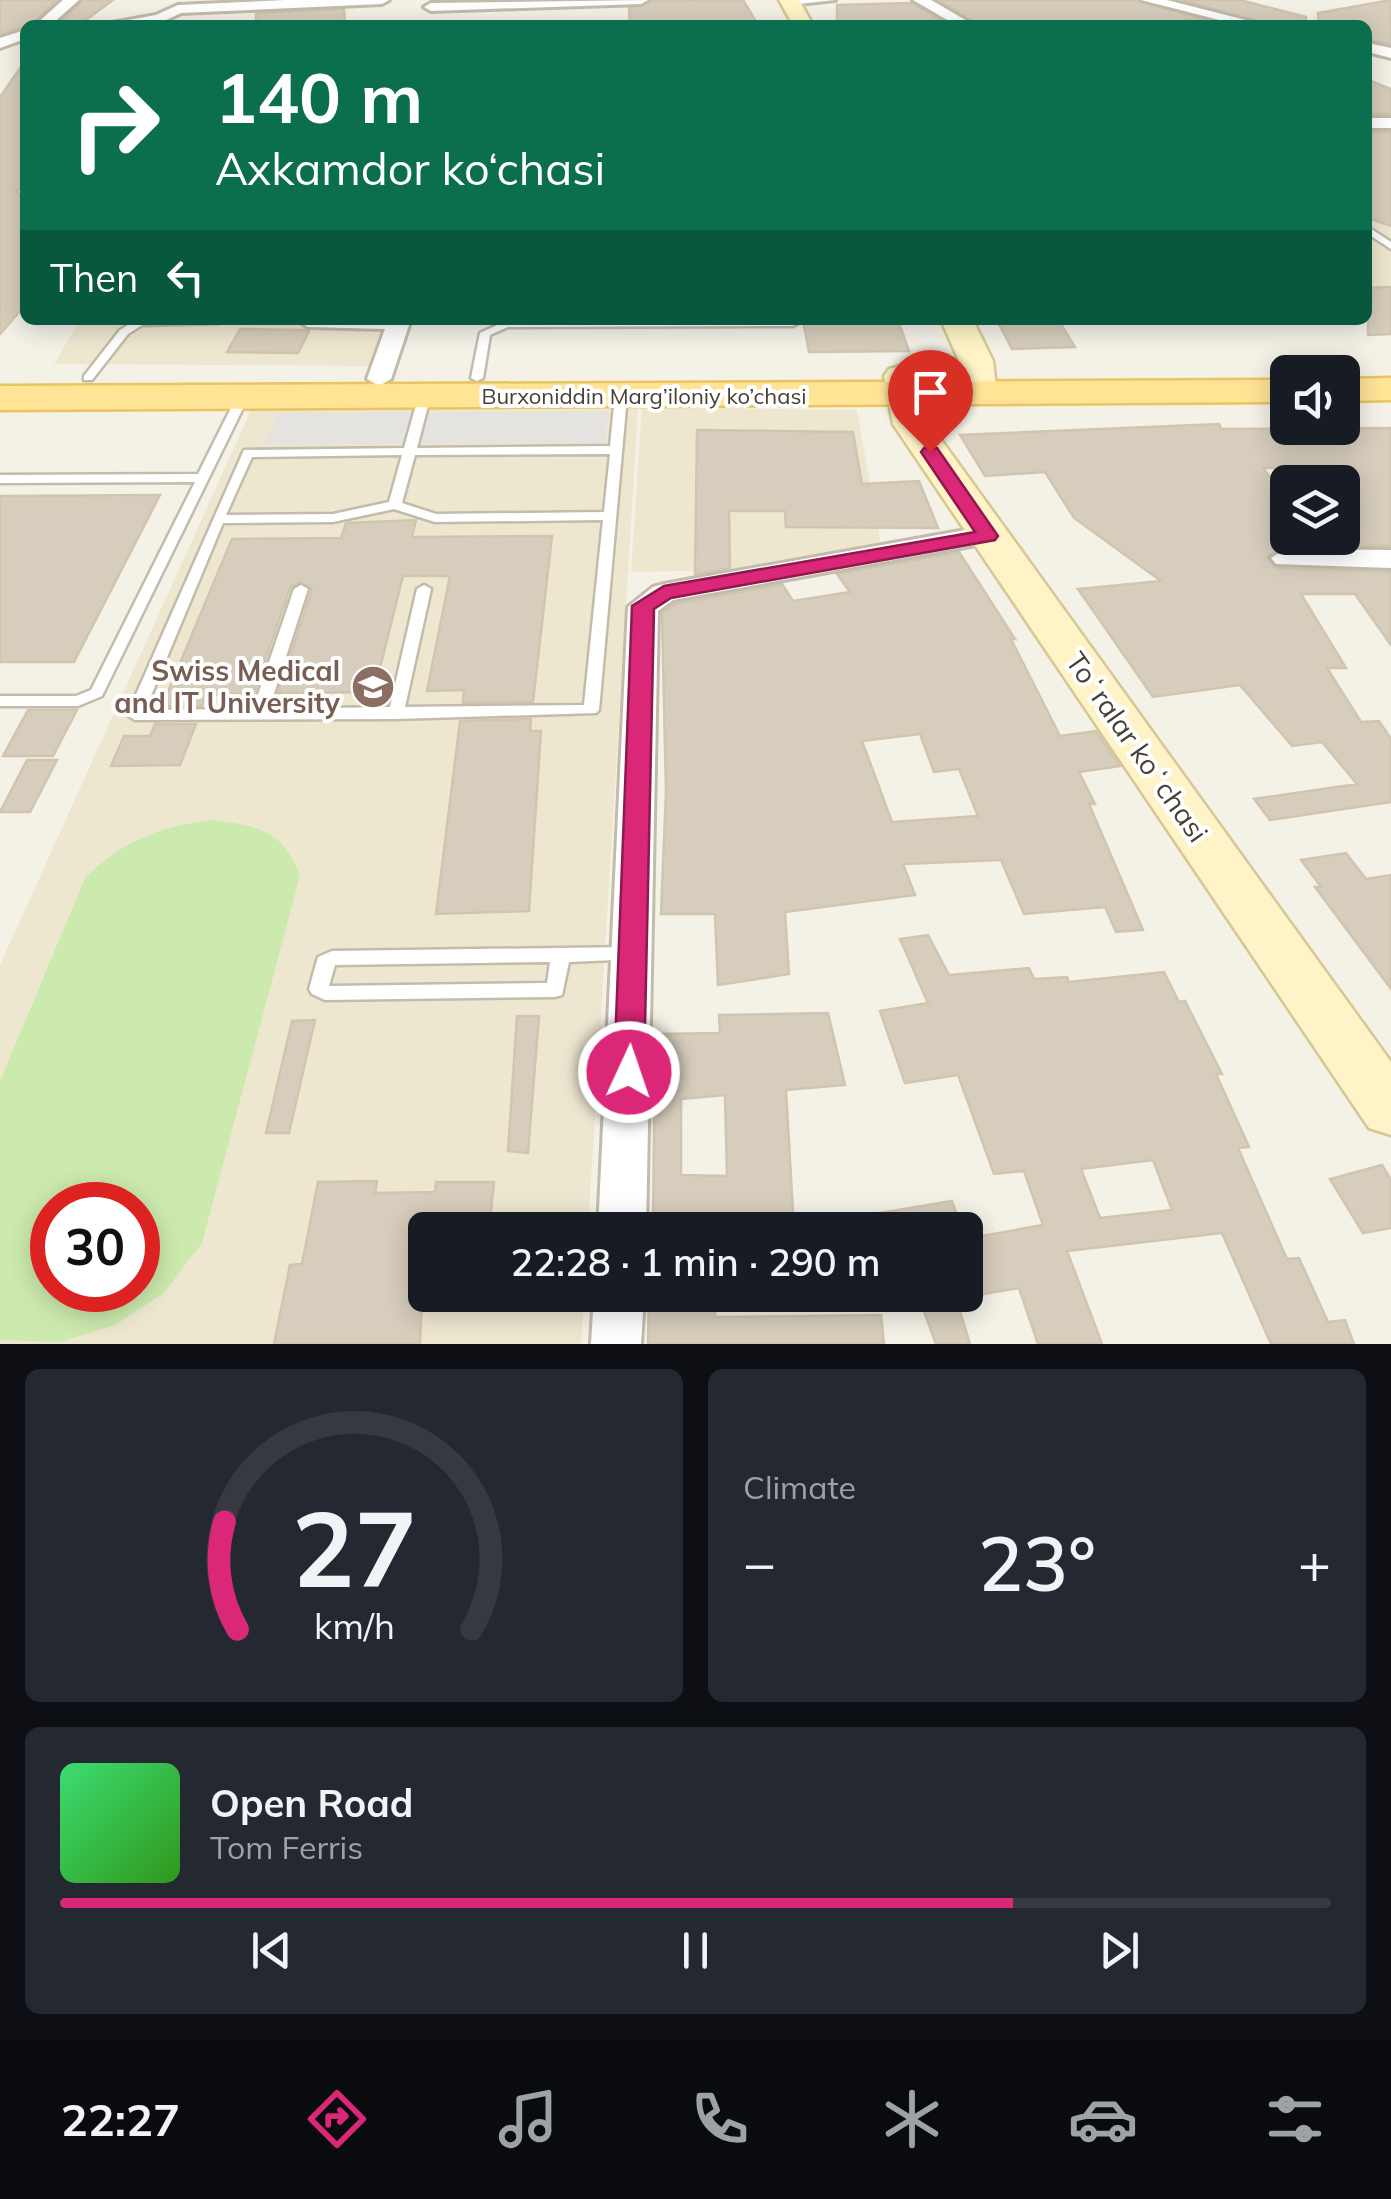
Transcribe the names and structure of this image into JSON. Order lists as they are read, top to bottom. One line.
{"streets":{"main road":["Burxoniddin Marg’iloniy ko’chasi"],"street":["Toʻralar koʻchasi"]},"crossings":[["Burxoniddin Marg’iloniy ko’chasi","Toʻralar koʻchasi"]],"places":{"school or university":["Swiss Medical and IT University"]},"page":{"turn":["140 m","Axkamdor ko‘chasi"],"then":"Then","limit":"30","trip":"22:28 · 1 min · 290 m","tile":"Climate","heat":["−","23°","+"],"song":["Open Road","Tom Ferris"],"tabs":"22:27","gauge":["27","km/h"]}}
